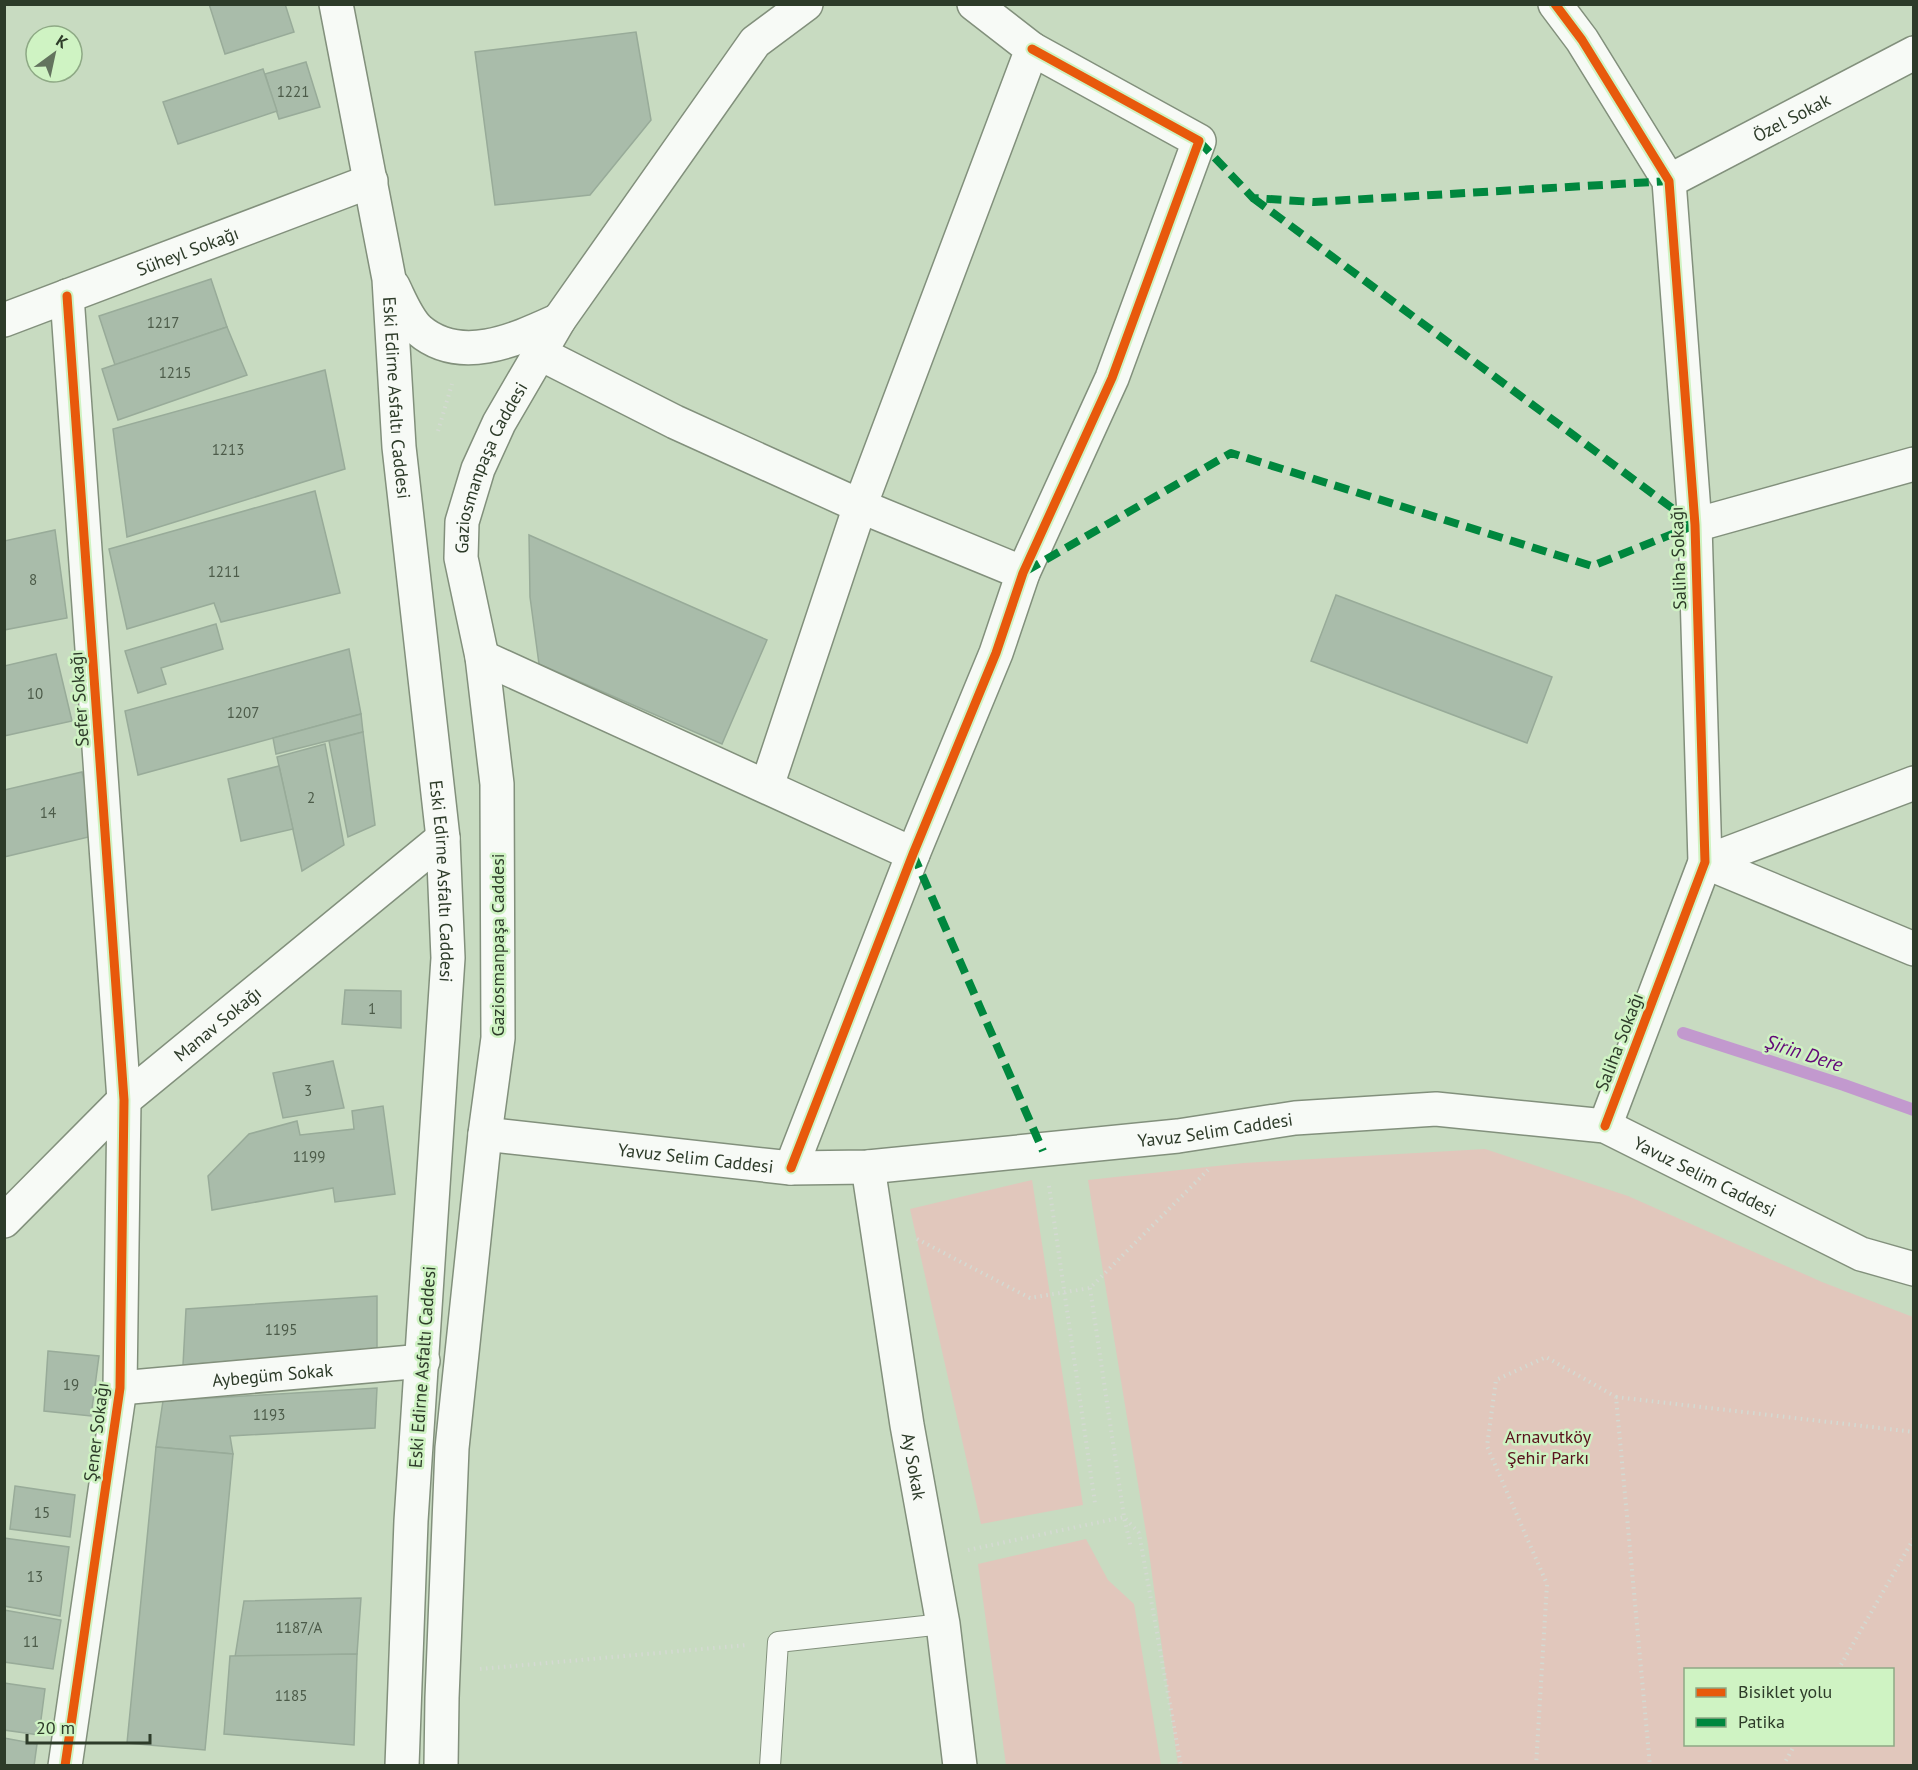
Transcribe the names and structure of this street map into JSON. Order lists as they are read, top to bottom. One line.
{"streets":{"street":["Özel Sokak","Süheyl Sokağı","Eski Edirne Asfaltı Caddesi","Gaziosmanpaşa Caddesi","Saliha Sokağı","Sefer Sokağı","Manav Sokağı","Yavuz Selim Caddesi","Aybegüm Sokak","Şener Sokağı","Ay Sokak"]},"crossings":[["Özel Sokak","Saliha Sokağı"],["Süheyl Sokağı","Eski Edirne Asfaltı Caddesi"],["Süheyl Sokağı","Sefer Sokağı"],["Eski Edirne Asfaltı Caddesi","Gaziosmanpaşa Caddesi"],["Eski Edirne Asfaltı Caddesi","Manav Sokağı"],["Eski Edirne Asfaltı Caddesi","Yavuz Selim Caddesi"],["Eski Edirne Asfaltı Caddesi","Aybegüm Sokak"],["Gaziosmanpaşa Caddesi","Yavuz Selim Caddesi"],["Saliha Sokağı","Yavuz Selim Caddesi"],["Sefer Sokağı","Manav Sokağı"],["Sefer Sokağı","Şener Sokağı"],["Manav Sokağı","Şener Sokağı"],["Yavuz Selim Caddesi","Ay Sokak"],["Aybegüm Sokak","Şener Sokağı"]],"water":["Şirin Dere"],"parks":["Arnavutköy Şehir Parkı"],"house_numbers":["1221","1217","1215","1213","1211","8","10","1207","2","14","1","3","1199","1195","19","1193","15","13","1187/A","11","1185"],"legend":["Bisiklet yolu","Patika"],"scale_bar":"20 m","north":"top right"}
